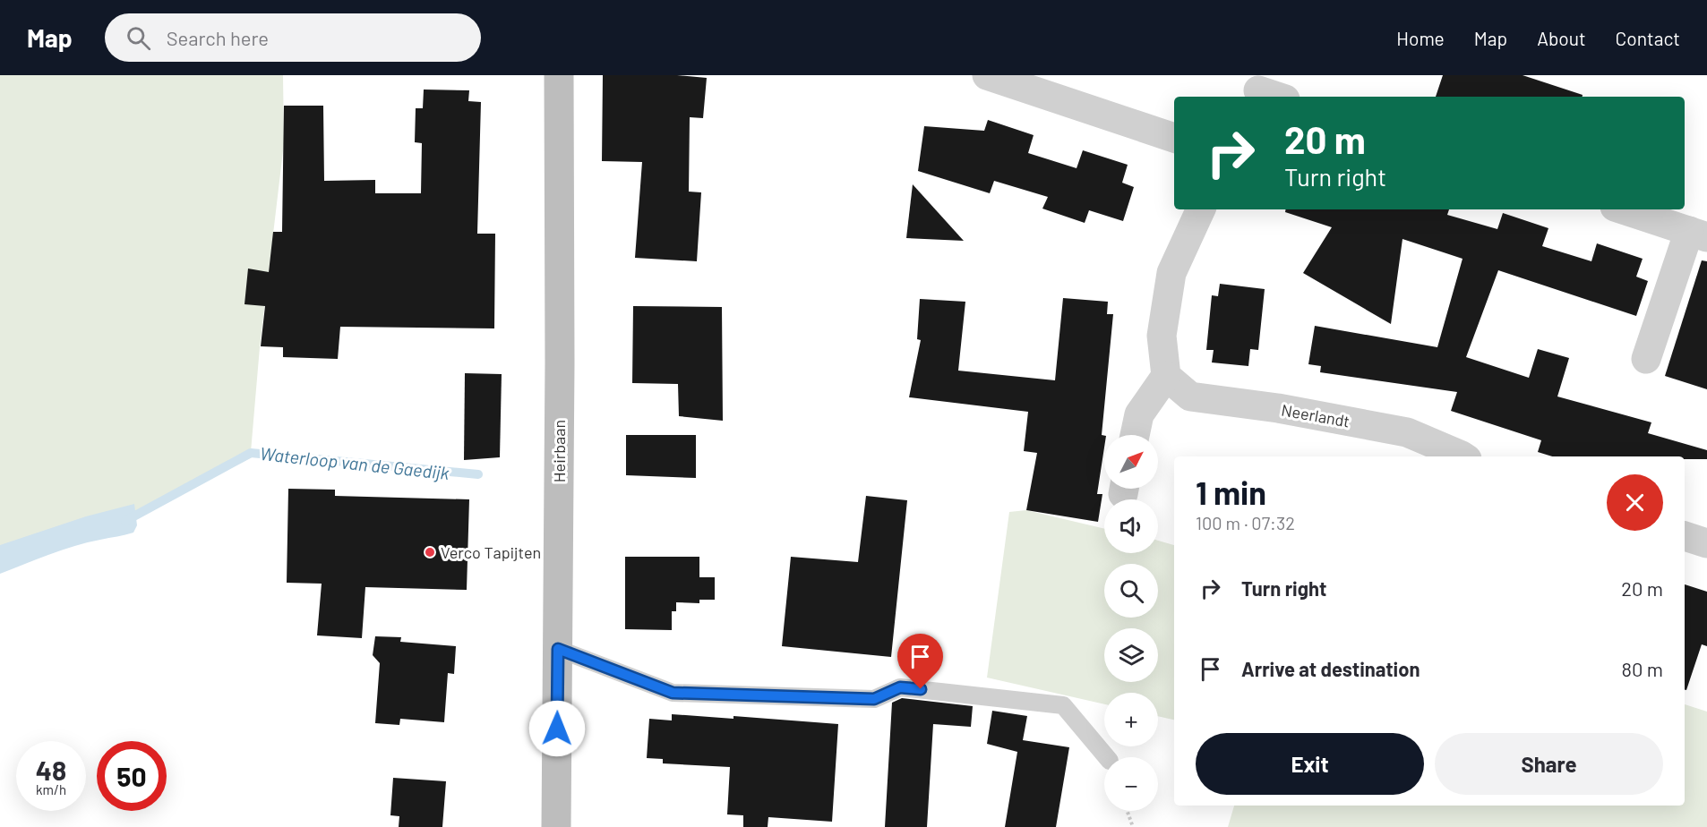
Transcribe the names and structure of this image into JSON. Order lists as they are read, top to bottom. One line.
{"streets":{"main road":["Heirbaan"],"street":["Neerlandt"]},"water":["Waterloop van de Gaedijk"],"places":["Verco Tapijten"],"north":"top right","page":{"header":"Map","search":"Search here","nav":["Home","Map","About","Contact"],"turn":["20 m","Turn right"],"map_buttons":["+","−"],"heading":["1 min","100 m · 07:32"],"list":[{"name":"Turn right","value":"20 m"},{"name":"Arrive at destination","value":"80 m"}],"buttons":["Exit","Share"],"speed":"48 km/h","limit":"50"}}
